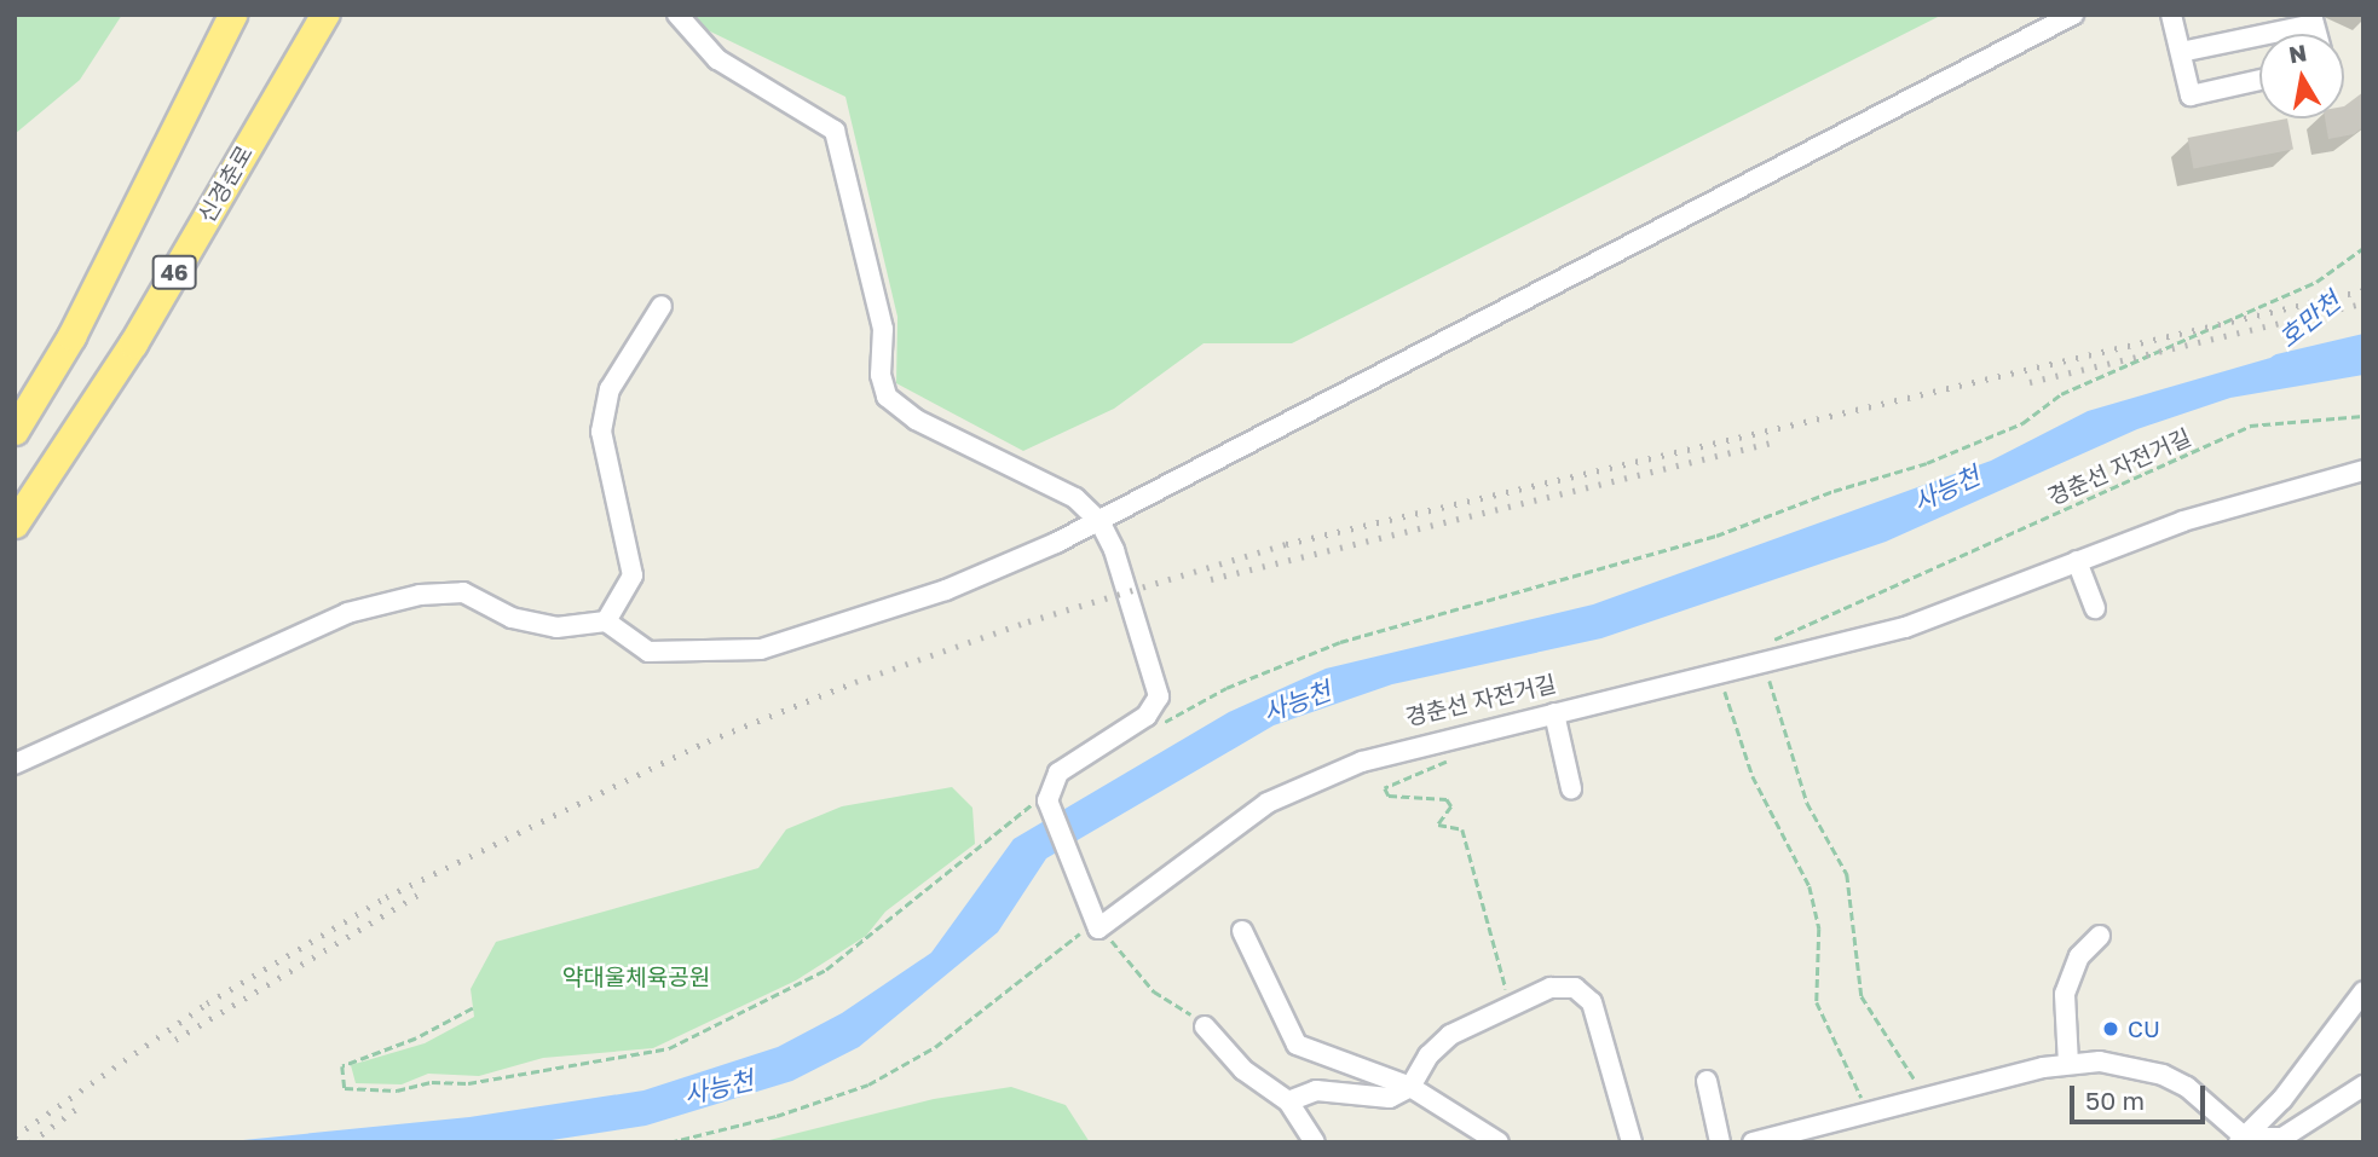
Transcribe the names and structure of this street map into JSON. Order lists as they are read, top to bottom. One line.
{"streets":{"highway":["신경춘로","46"],"path":["경춘선 자전거길"]},"water":["호만천","사능천"],"parks":["약대울체육공원"],"places":["CU"],"scale_bar":"50 m","north":"top"}
